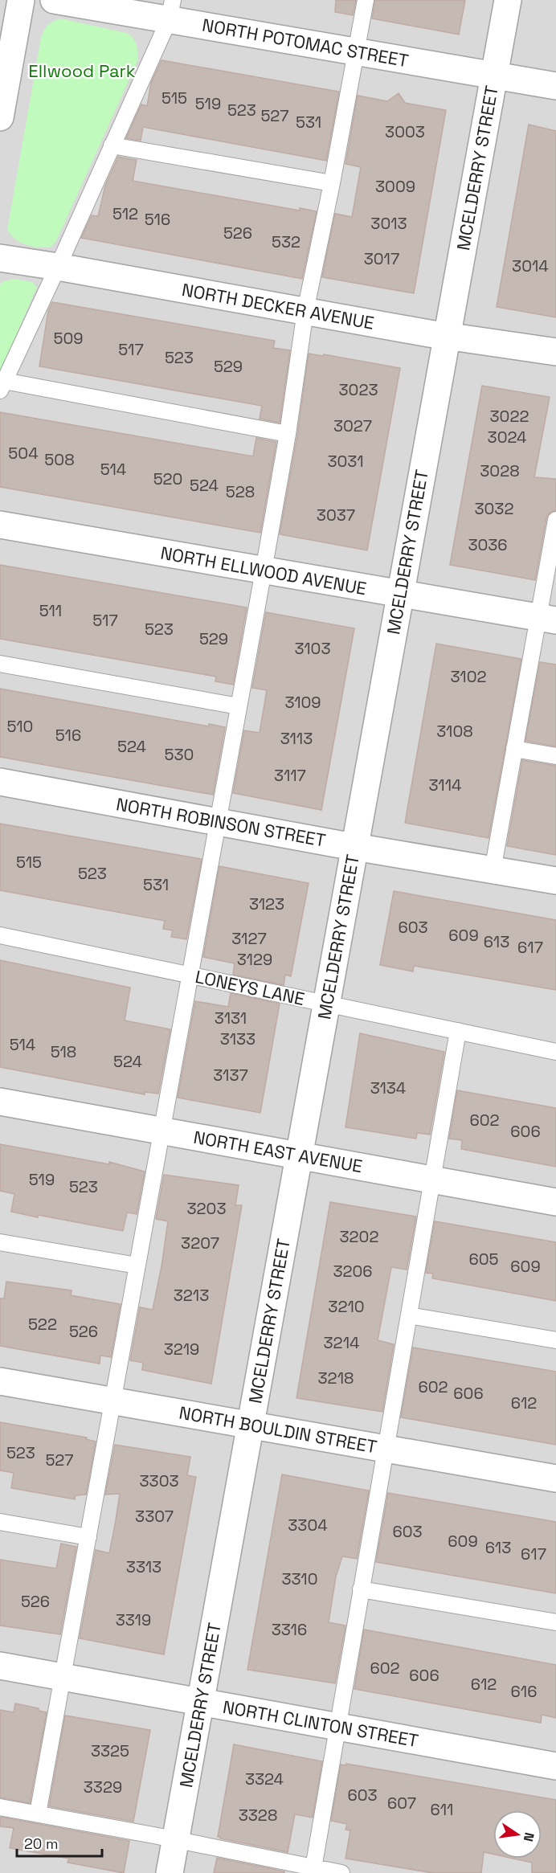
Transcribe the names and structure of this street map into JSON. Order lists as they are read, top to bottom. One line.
{"streets":{"street":["NORTH POTOMAC STREET","MCELDERRY STREET","NORTH DECKER AVENUE","NORTH ELLWOOD AVENUE","NORTH ROBINSON STREET","NORTH EAST AVENUE","NORTH BOULDIN STREET","NORTH CLINTON STREET"],"lane":["LONEYS LANE"]},"crossings":[["NORTH POTOMAC STREET","MCELDERRY STREET"],["MCELDERRY STREET","NORTH DECKER AVENUE"],["MCELDERRY STREET","NORTH ELLWOOD AVENUE"],["MCELDERRY STREET","NORTH ROBINSON STREET"],["MCELDERRY STREET","LONEYS LANE"],["MCELDERRY STREET","NORTH EAST AVENUE"],["MCELDERRY STREET","NORTH BOULDIN STREET"],["MCELDERRY STREET","NORTH CLINTON STREET"]],"parks":["Ellwood Park"],"house_numbers":["515","519","523","527","531","3003","3009","512","516","3013","526","532","3017","3014","509","517","523","529","3023","3022","3027","3024","504","508","3031","514","3028","520","524","528","3032","3037","3036","511","517","523","529","3103","3102","3109","510","3108","516","3113","524","530","3117","3114","515","523","531","3123","603","609","3127","613","617","3129","3131","3133","514","518","524","3137","3134","602","606","519","523","3203","3202","3207","605","609","3206","3213","3210","522","526","3214","3219","3218","602","606","612","523","527","3303","3307","3304","603","609","613","617","3313","3310","526","3319","3316","602","606","612","616","3325","3324","3329","603","607","611","3328"],"scale_bar":"20 m","north":"right"}
